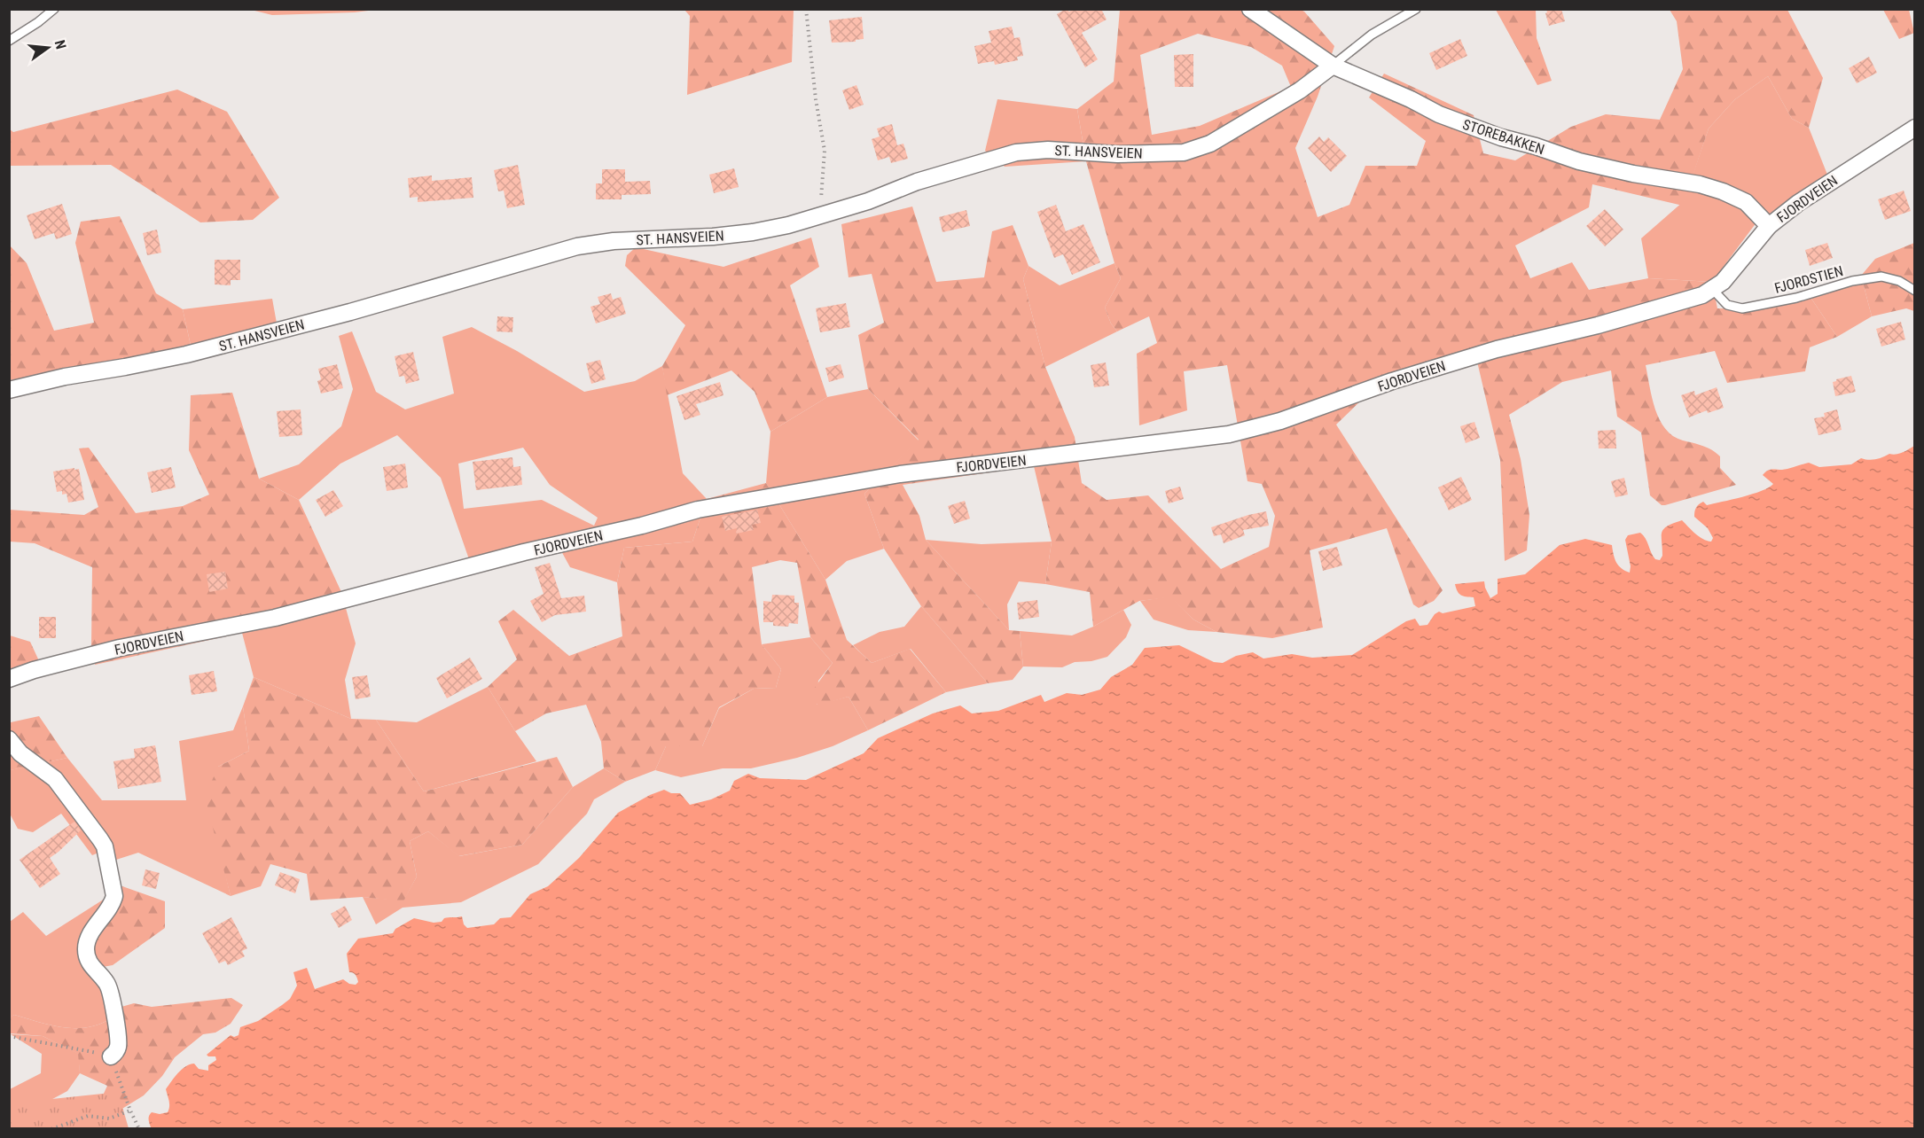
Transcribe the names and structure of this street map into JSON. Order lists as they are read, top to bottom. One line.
{"streets":{"street":["STOREBAKKEN","ST. HANSVEIEN","FJORDVEIEN"],"lane":["FJORDSTIEN"]},"crossings":[["STOREBAKKEN","ST. HANSVEIEN"],["STOREBAKKEN","FJORDVEIEN"],["FJORDVEIEN","FJORDSTIEN"]],"north":"right"}
